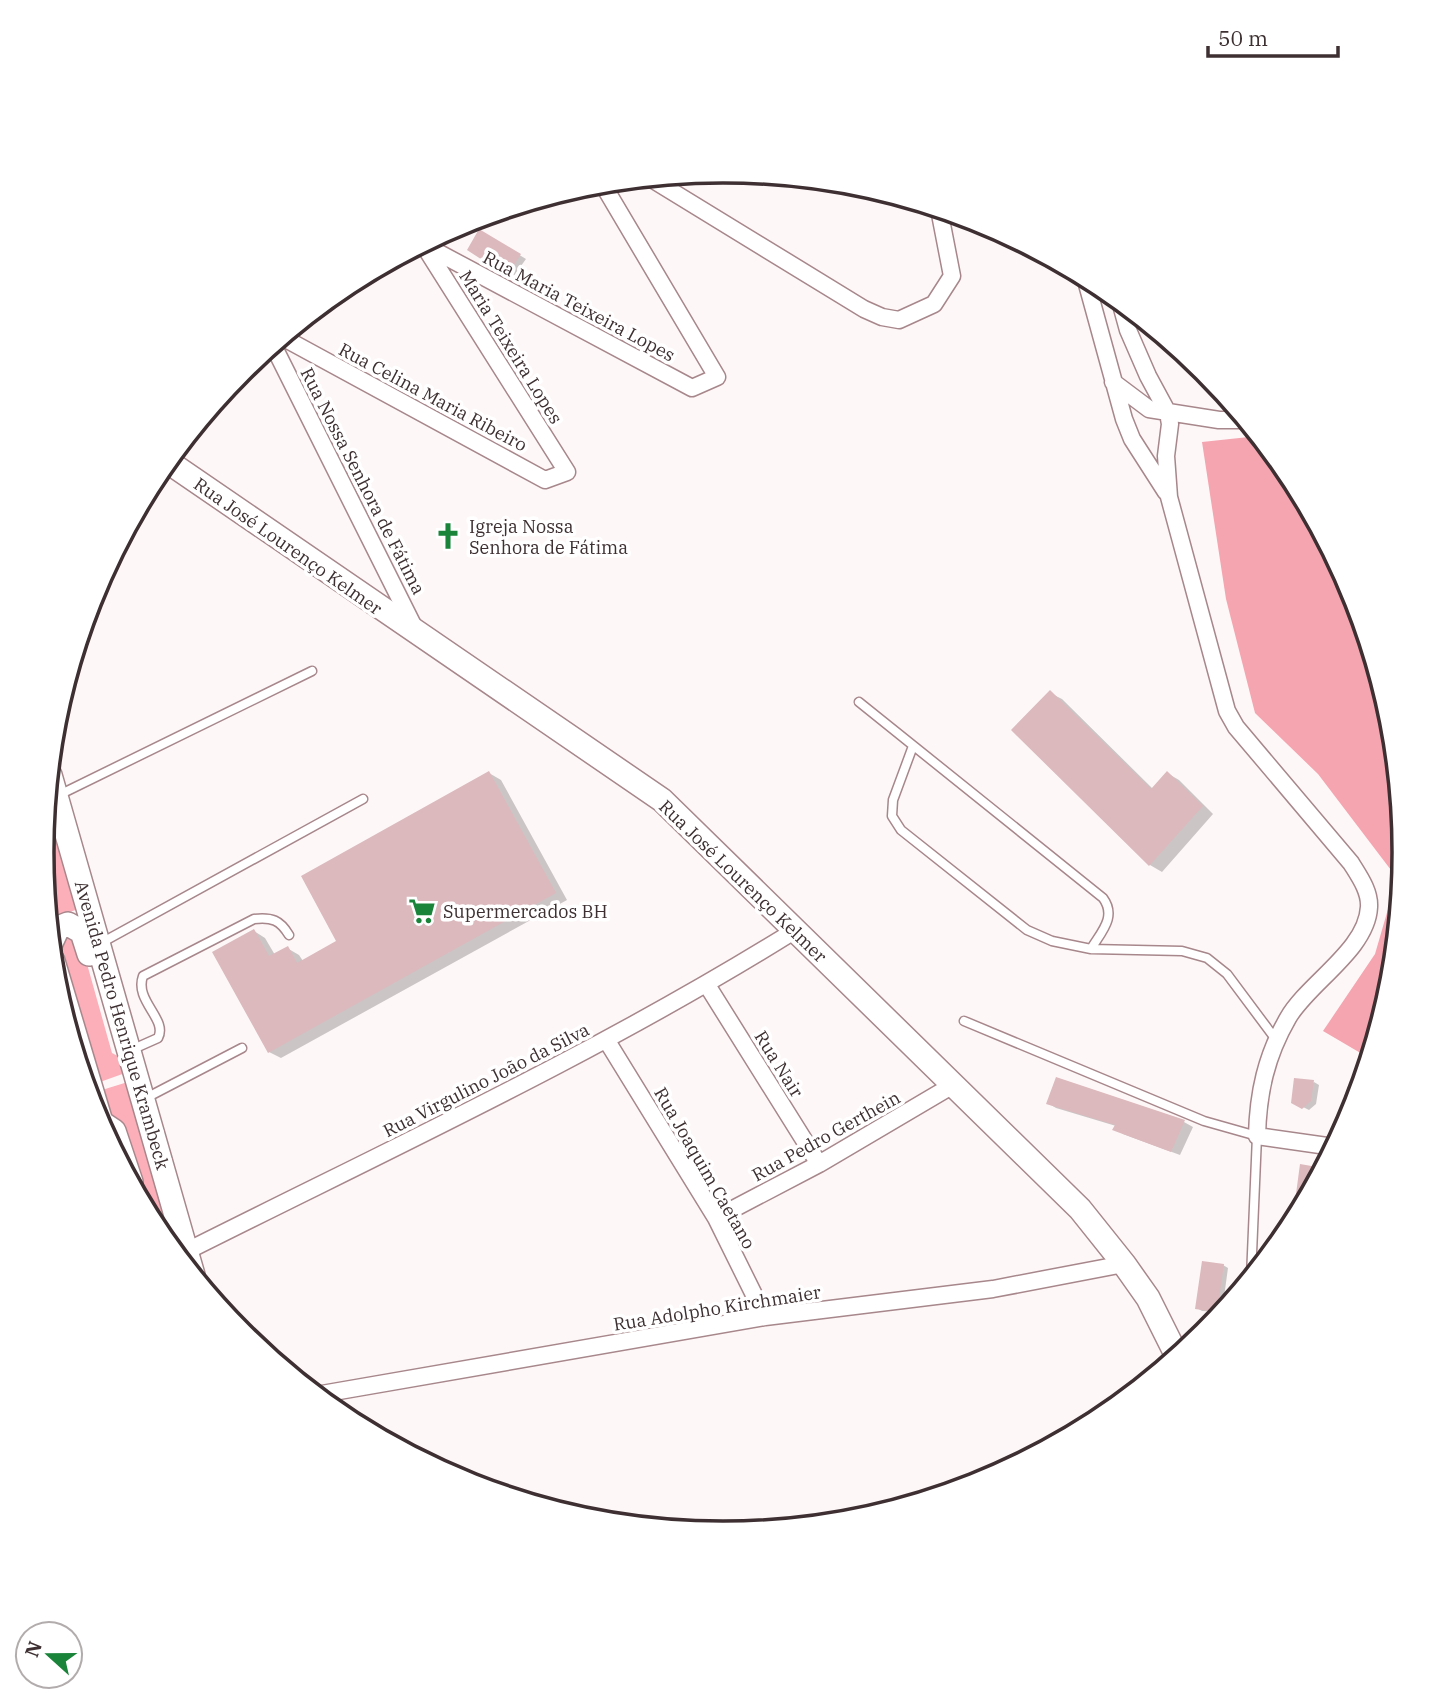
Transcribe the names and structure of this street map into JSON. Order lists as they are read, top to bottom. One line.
{"streets":{"main road":["Rua José Lourenço Kelmer","Avenida Pedro Henrique Krambeck"],"street":["Rua Maria Teixeira Lopes","Maria Teixeira Lopes","Rua Celina Maria Ribeiro","Rua Nossa Senhora de Fátima","Rua Nair","Rua Virgulino João da Silva","Rua Pedro Gerthein","Rua Joaquim Caetano","Rua Adolpho Kirchmaier"]},"crossings":[["Maria Teixeira Lopes","Rua Celina Maria Ribeiro"],["Rua Nossa Senhora de Fátima","Rua José Lourenço Kelmer"],["Rua José Lourenço Kelmer","Rua Virgulino João da Silva"],["Rua José Lourenço Kelmer","Rua Pedro Gerthein"],["Rua José Lourenço Kelmer","Rua Adolpho Kirchmaier"],["Rua Nair","Rua Virgulino João da Silva"],["Rua Nair","Rua Pedro Gerthein"],["Rua Virgulino João da Silva","Rua Joaquim Caetano"],["Rua Pedro Gerthein","Rua Joaquim Caetano"],["Rua Joaquim Caetano","Rua Adolpho Kirchmaier"]],"places":{"church":["Igreja Nossa Senhora de Fátima"],"supermarket":["Supermercados BH"]},"scale_bar":"50 m","north":"left"}
